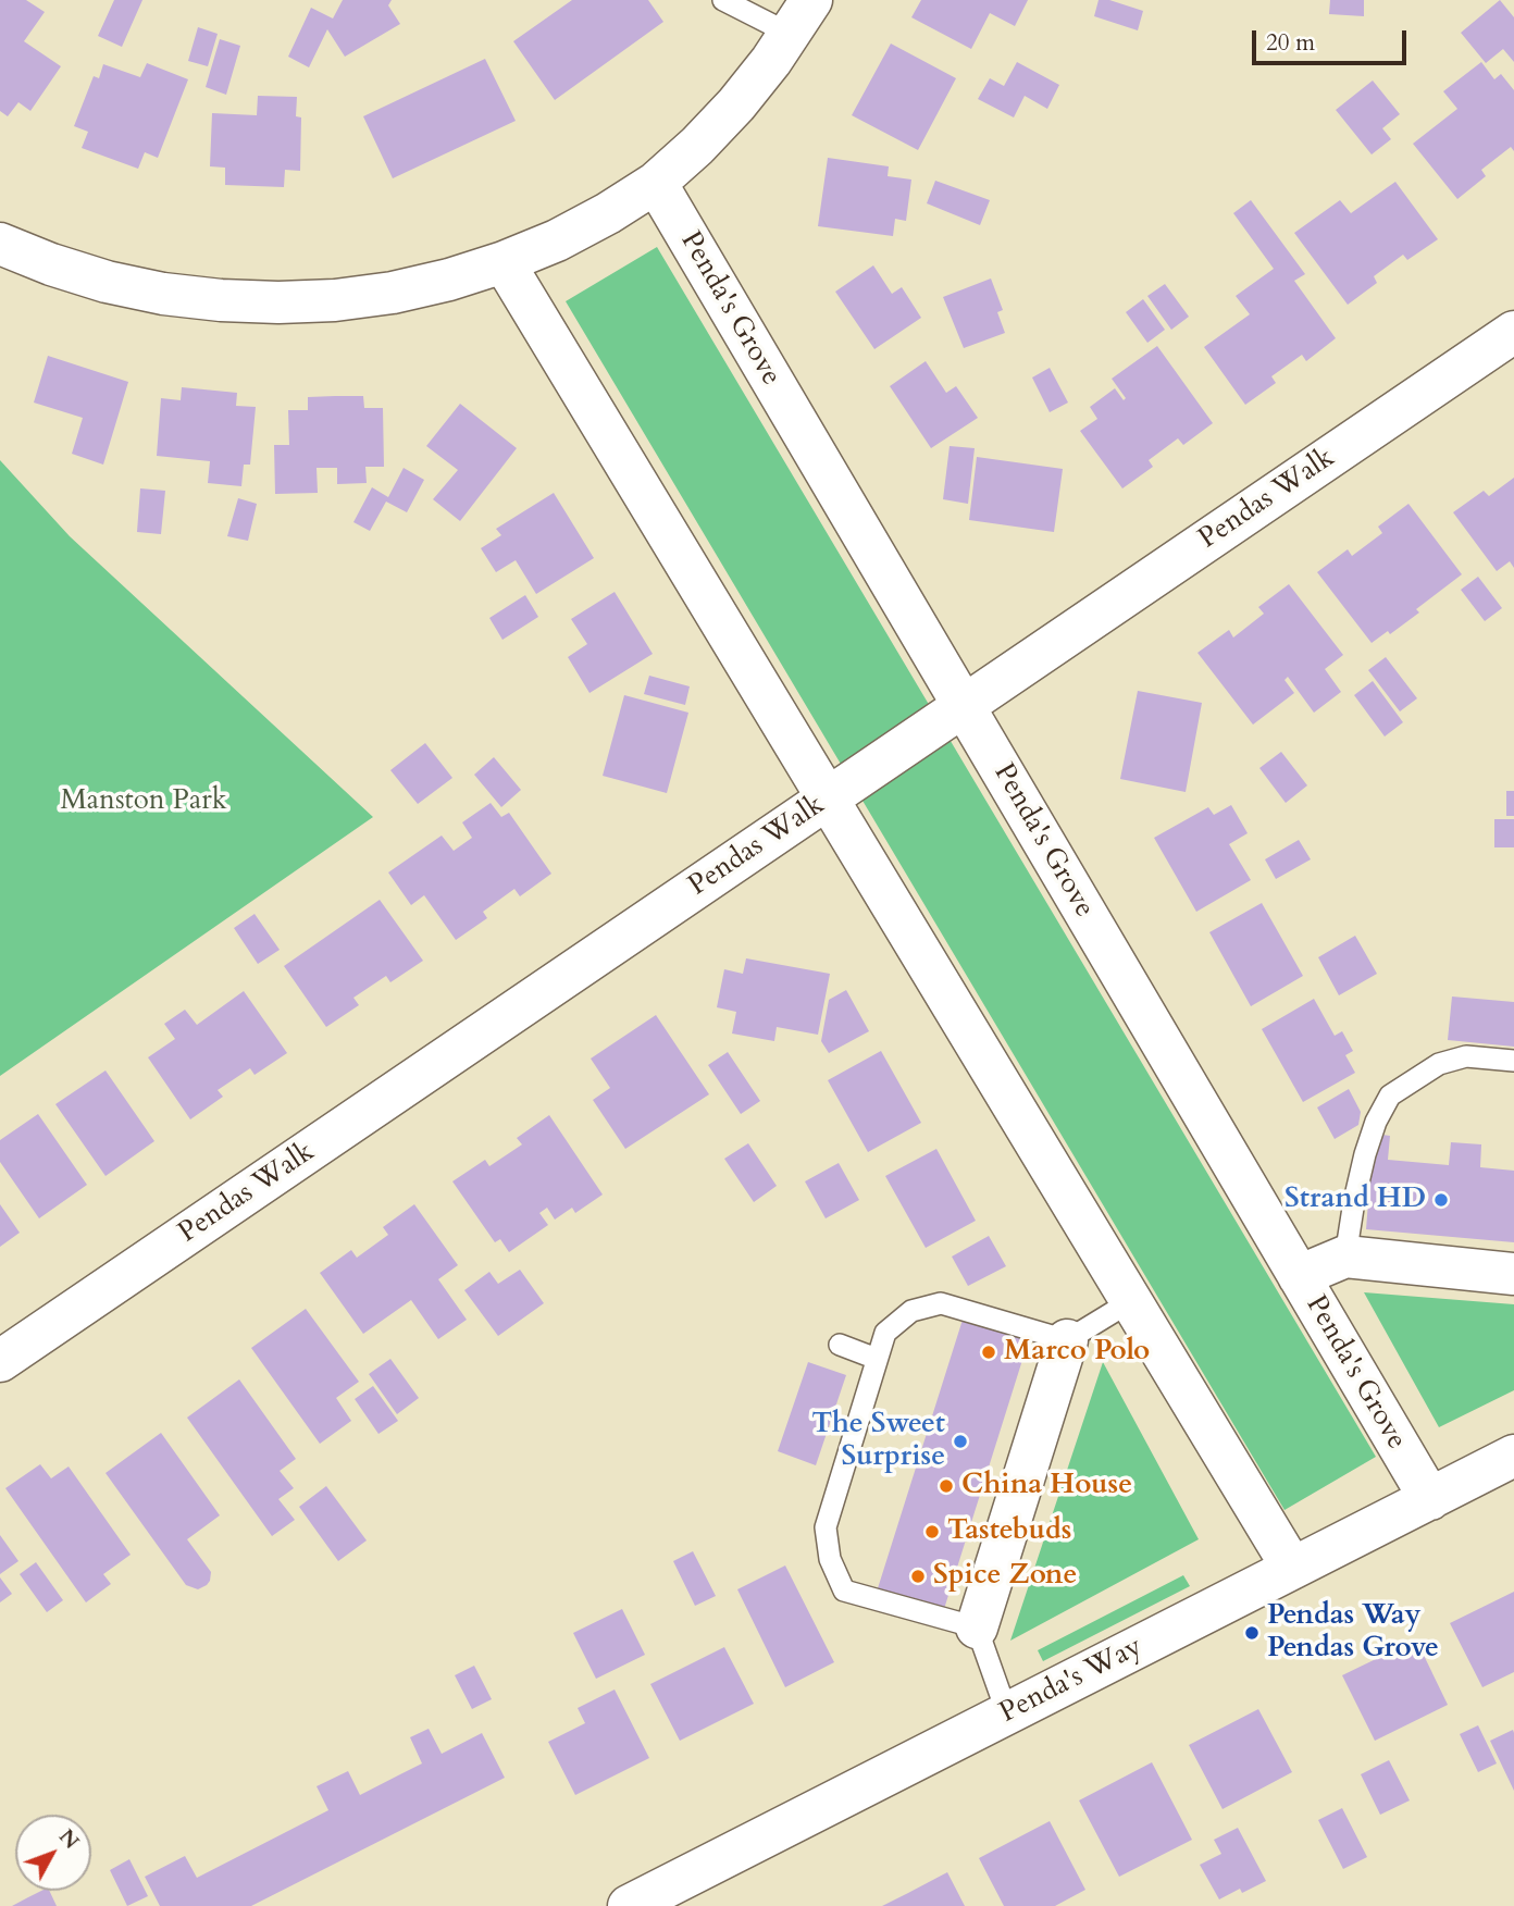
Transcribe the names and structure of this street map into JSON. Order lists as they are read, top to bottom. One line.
{"streets":{"street":["Penda's Grove","Pendas Walk","Penda's Way"]},"crossings":[["Penda's Grove","Pendas Walk"],["Penda's Grove","Penda's Way"]],"parks":["Manston Park"],"places":["Strand HD","Marco Polo","The Sweet Surprise","China House","Tastebuds","Spice Zone","Pendas Way Pendas Grove"],"scale_bar":"20 m","north":"top right"}
